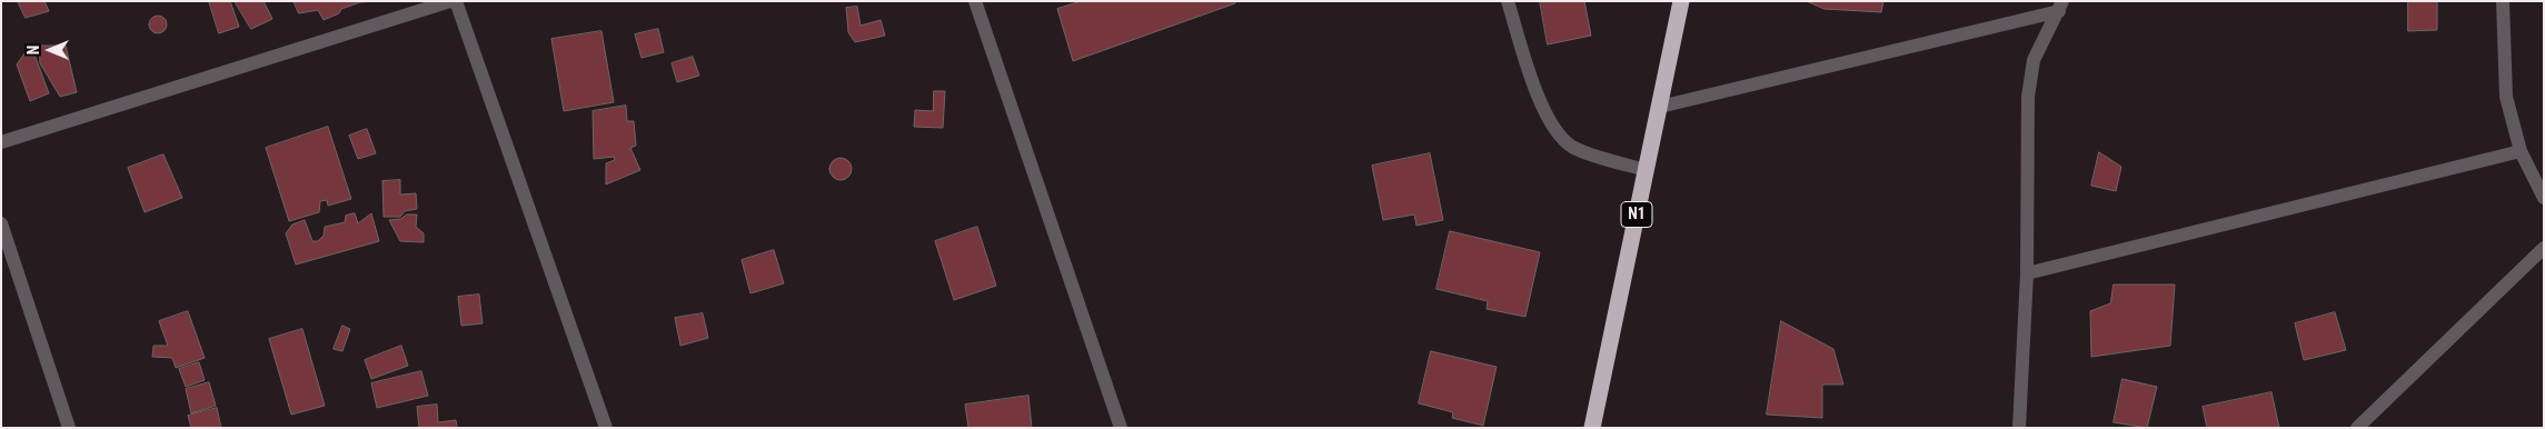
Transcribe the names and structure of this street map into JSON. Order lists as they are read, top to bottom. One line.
{"streets":{"highway":["N1"]},"north":"left"}
